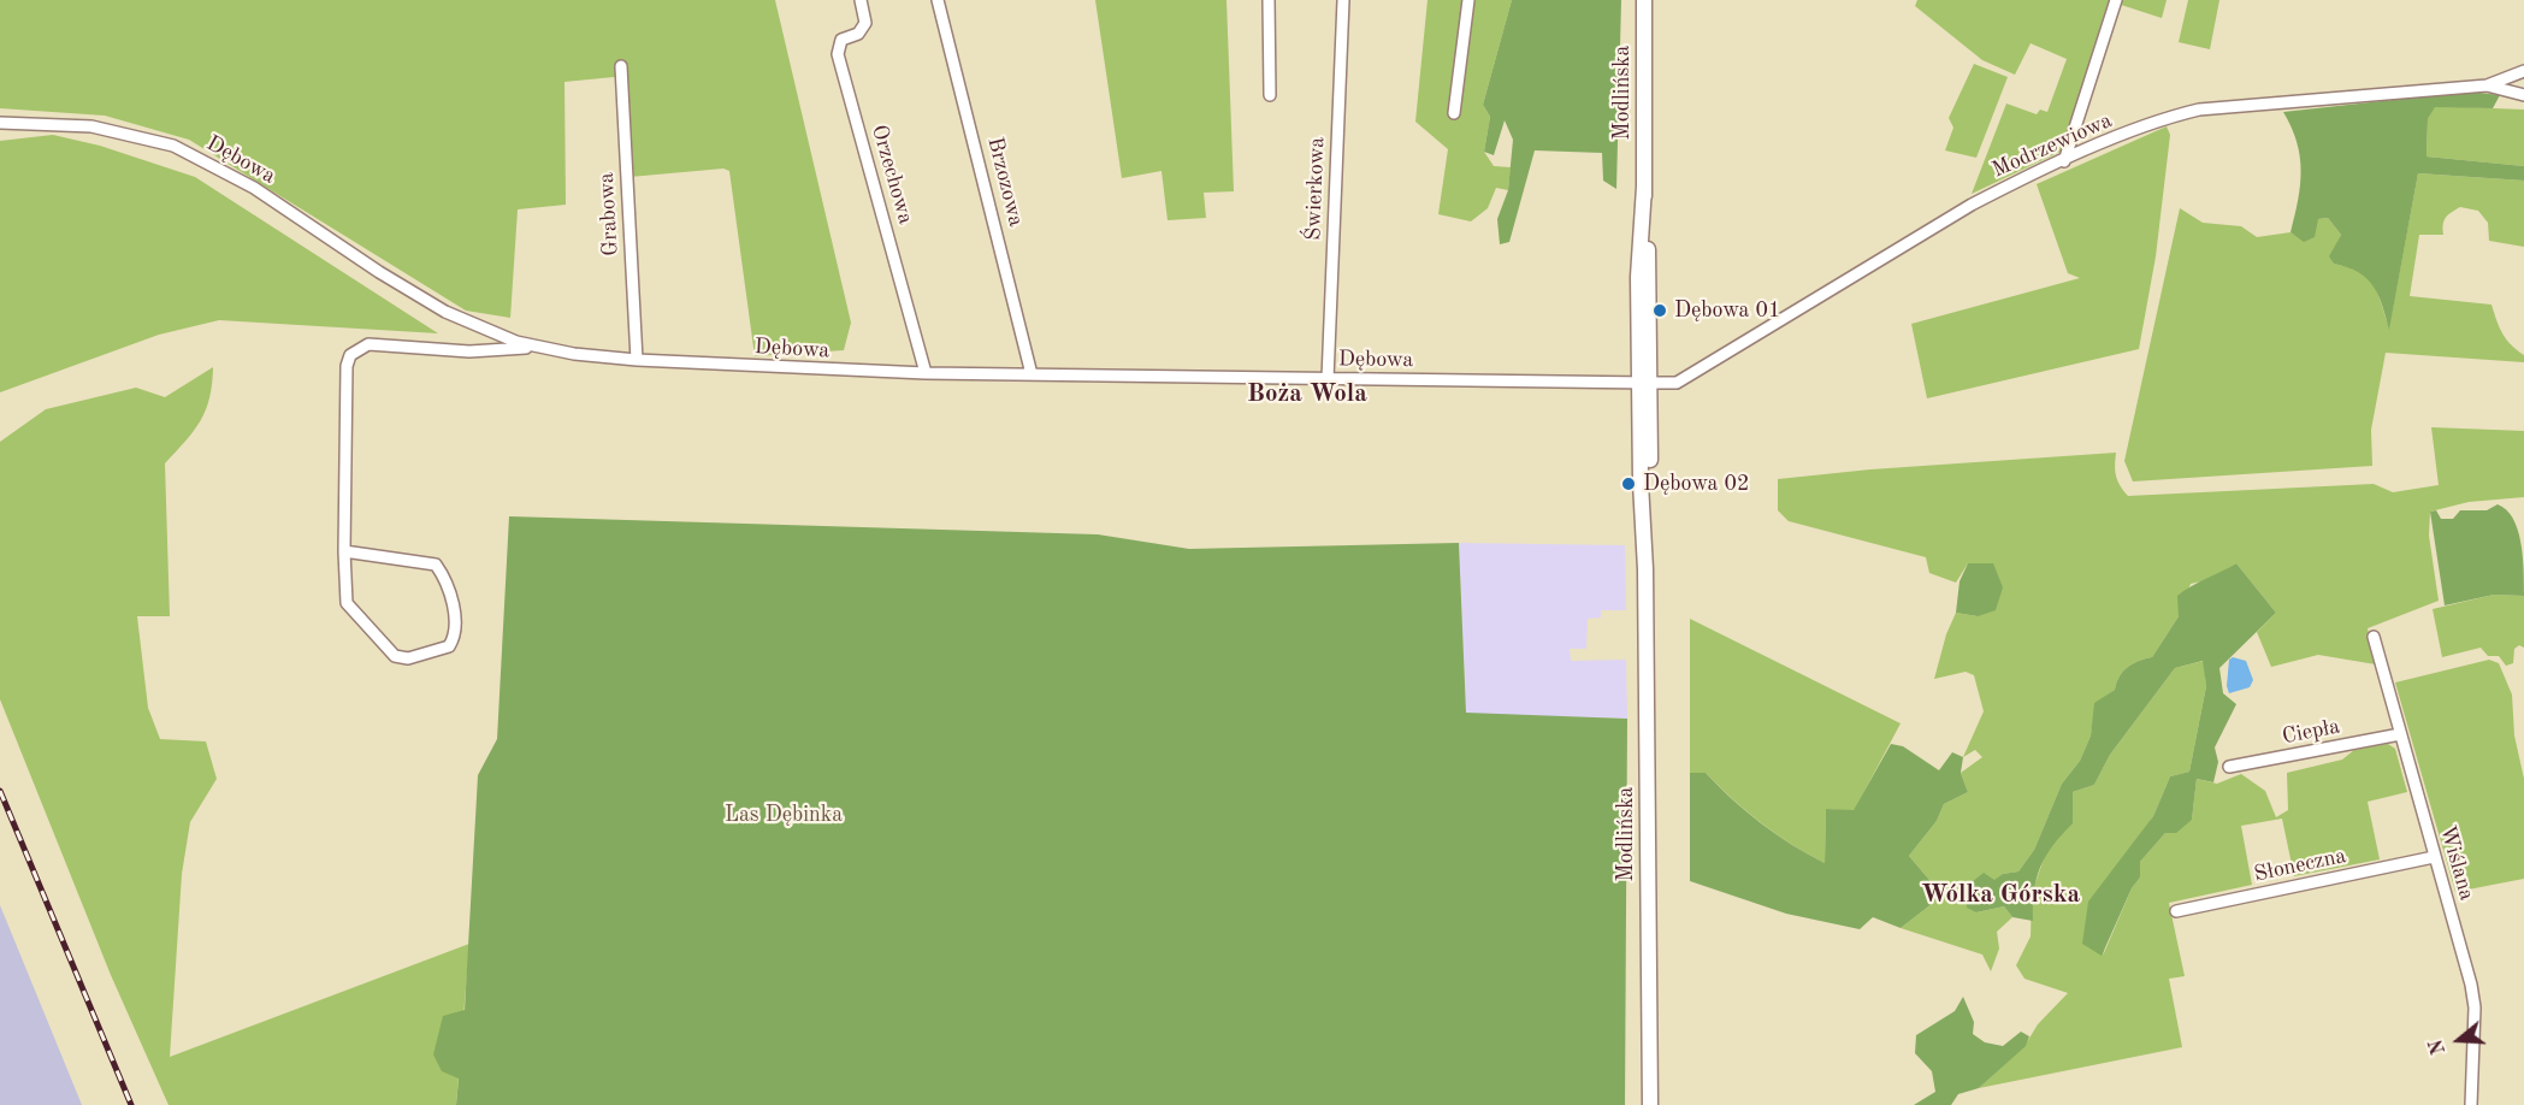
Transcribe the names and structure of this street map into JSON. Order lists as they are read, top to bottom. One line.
{"streets":{"main road":["Modlińska"],"street":["Modrzewiowa","Dębowa","Orzechowa","Brzozowa","Świerkowa","Grabowa","Ciepła","Wiślana","Słoneczna"]},"crossings":[["Modlińska","Modrzewiowa"],["Modlińska","Dębowa"],["Modrzewiowa","Dębowa"],["Dębowa","Orzechowa"],["Dębowa","Brzozowa"],["Dębowa","Świerkowa"],["Dębowa","Grabowa"],["Ciepła","Wiślana"],["Wiślana","Słoneczna"]],"districts":["Boża Wola","Wólka Górska"],"parks":["Las Dębinka"],"places":["Dębowa 01","Dębowa 02"],"north":"left"}
